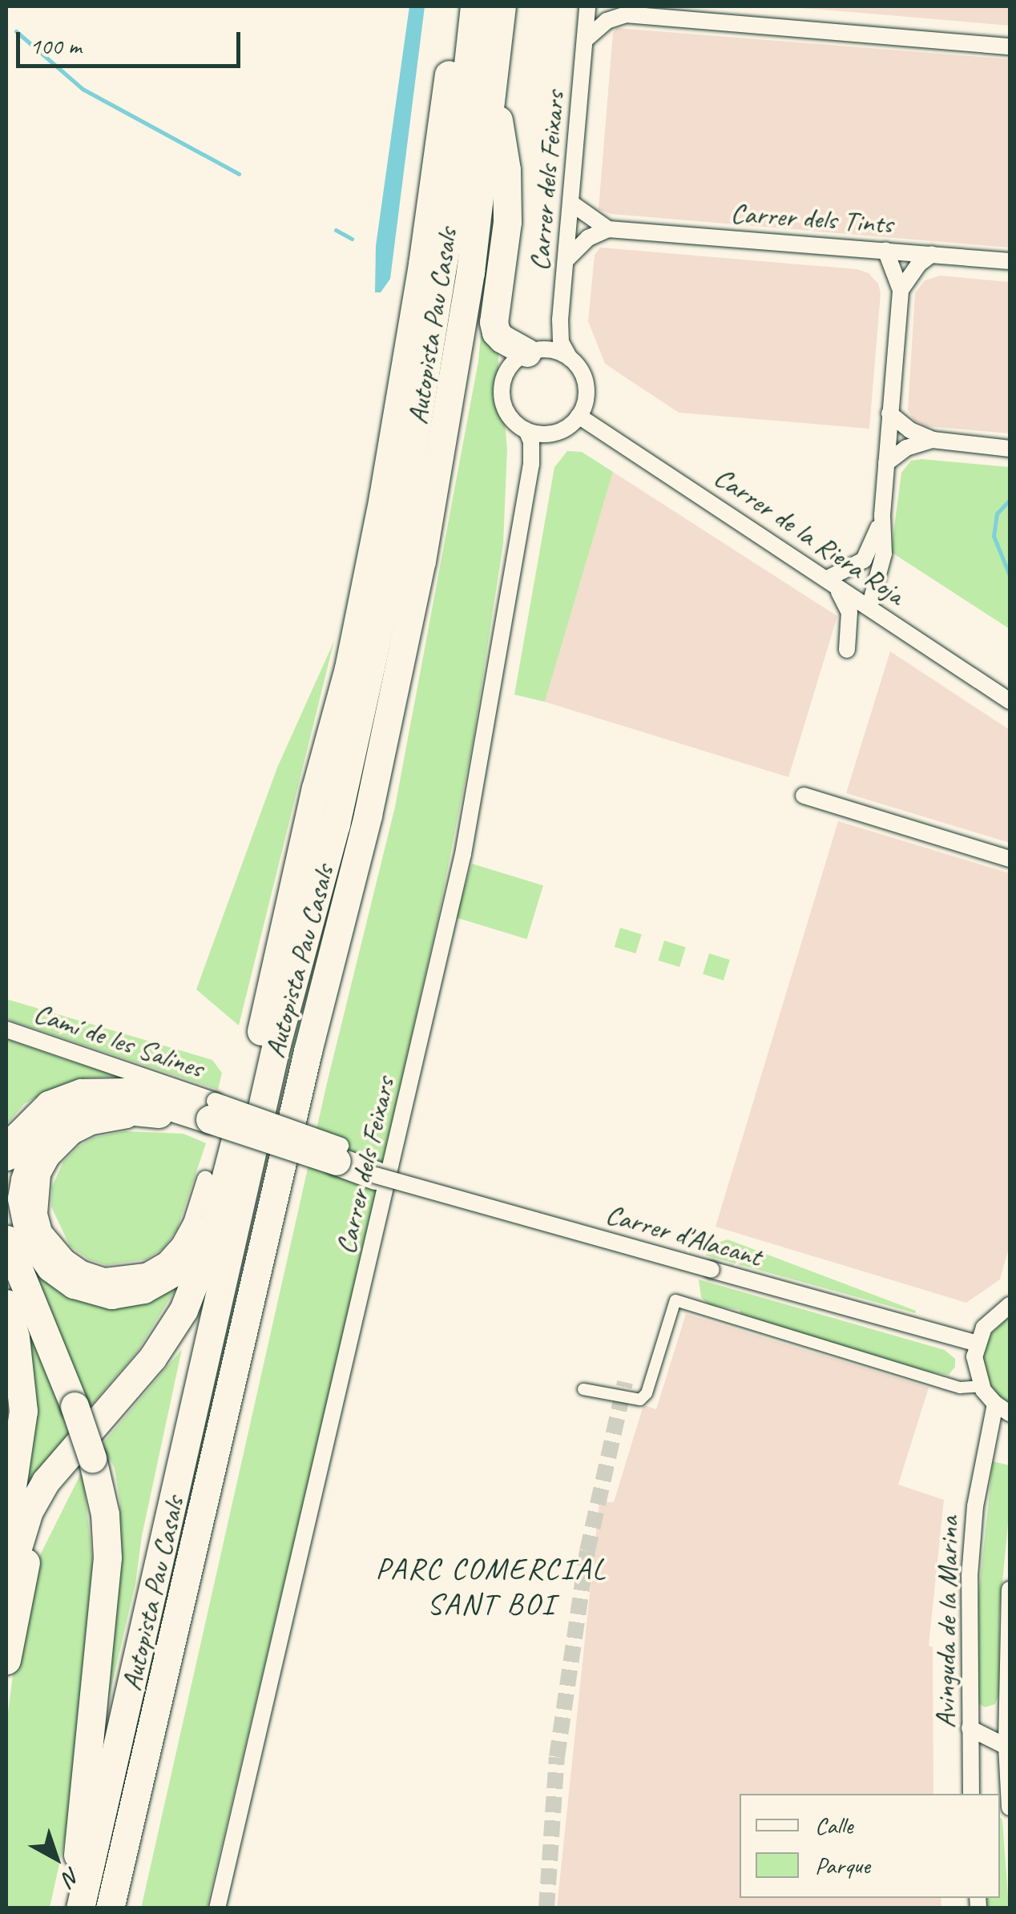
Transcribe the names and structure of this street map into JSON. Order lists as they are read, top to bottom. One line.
{"streets":{"highway":["Autopista Pau Casals"],"street":["Carrer dels Feixars","Carrer dels Tints","Carrer de la Riera Roja","Camí de les Salines","Carrer d'Alacant","Avinguda de la Marina"]},"crossings":[["Carrer dels Feixars","Carrer de la Riera Roja"]],"districts":["PARC COMERCIAL SANT BOI"],"legend":["Calle","Parque"],"scale_bar":"100 m","north":"bottom right"}
